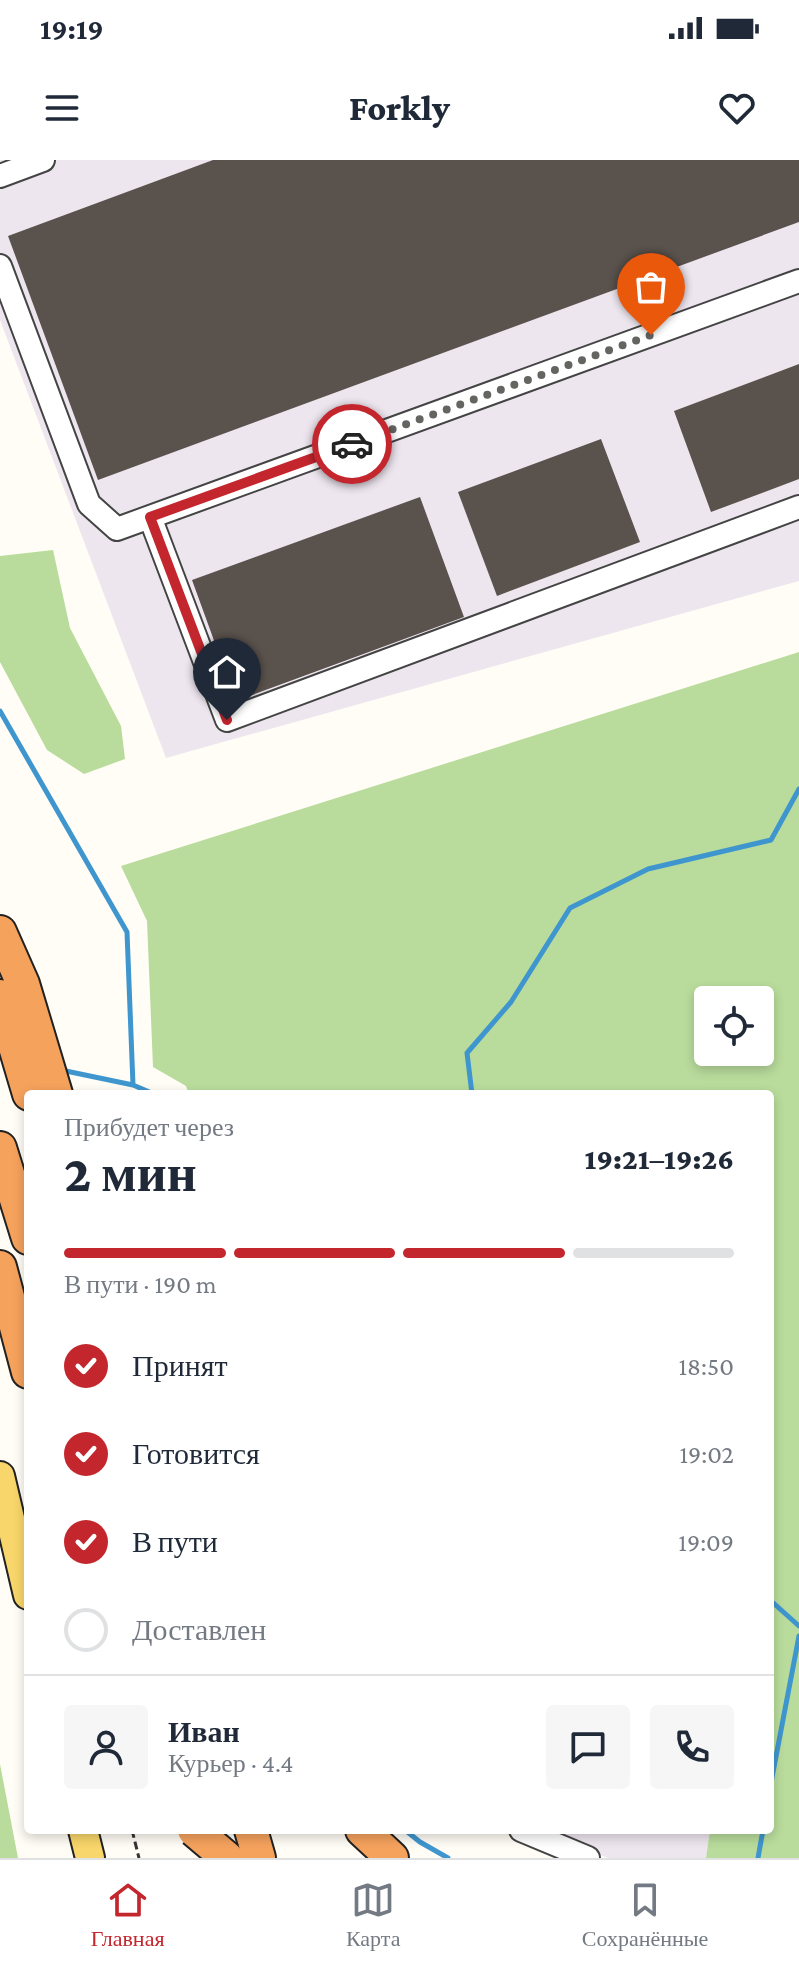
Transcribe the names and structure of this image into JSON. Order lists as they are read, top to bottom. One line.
{"page":{"status":"19:19","header":"Forkly","heading":["2 мин","Прибудет через","19:21–19:26"],"panel":["Иван","Курьер · 4.4"],"bar":"В пути · 190 m","list":[["Принят","18:50"],["Готовится","19:02"],["В пути","19:09"],"Доставлен"],"tabs":["Главная","Карта","Сохранённые"]}}
